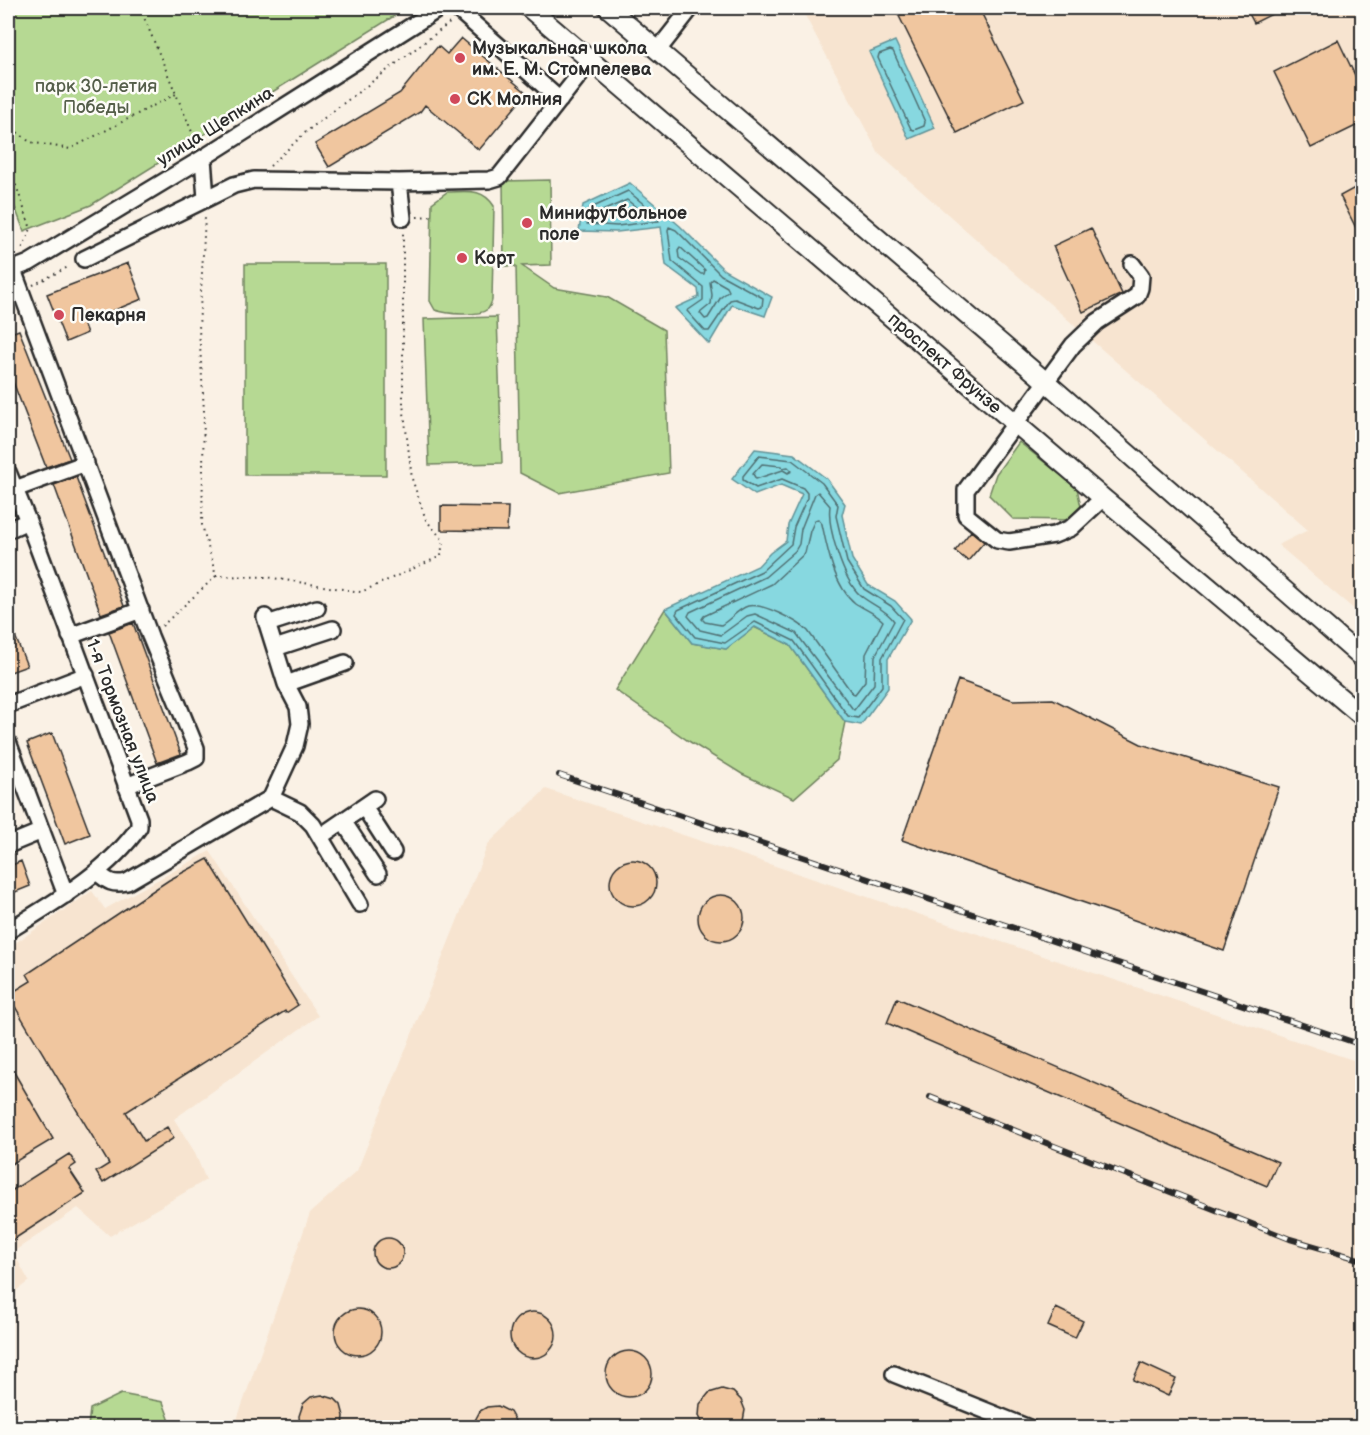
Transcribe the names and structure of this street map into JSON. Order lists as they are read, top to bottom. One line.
{"streets":{"main road":["проспект Фрунзе"],"street":["улица Щепкина","1-я Тормозная улица"]},"parks":["парк 30-летия Победы"],"places":["Музыкальная школа им. Е. М. Стомпелева","СК Молния","Минифутбольное поле","Корт","Пекарня"]}
